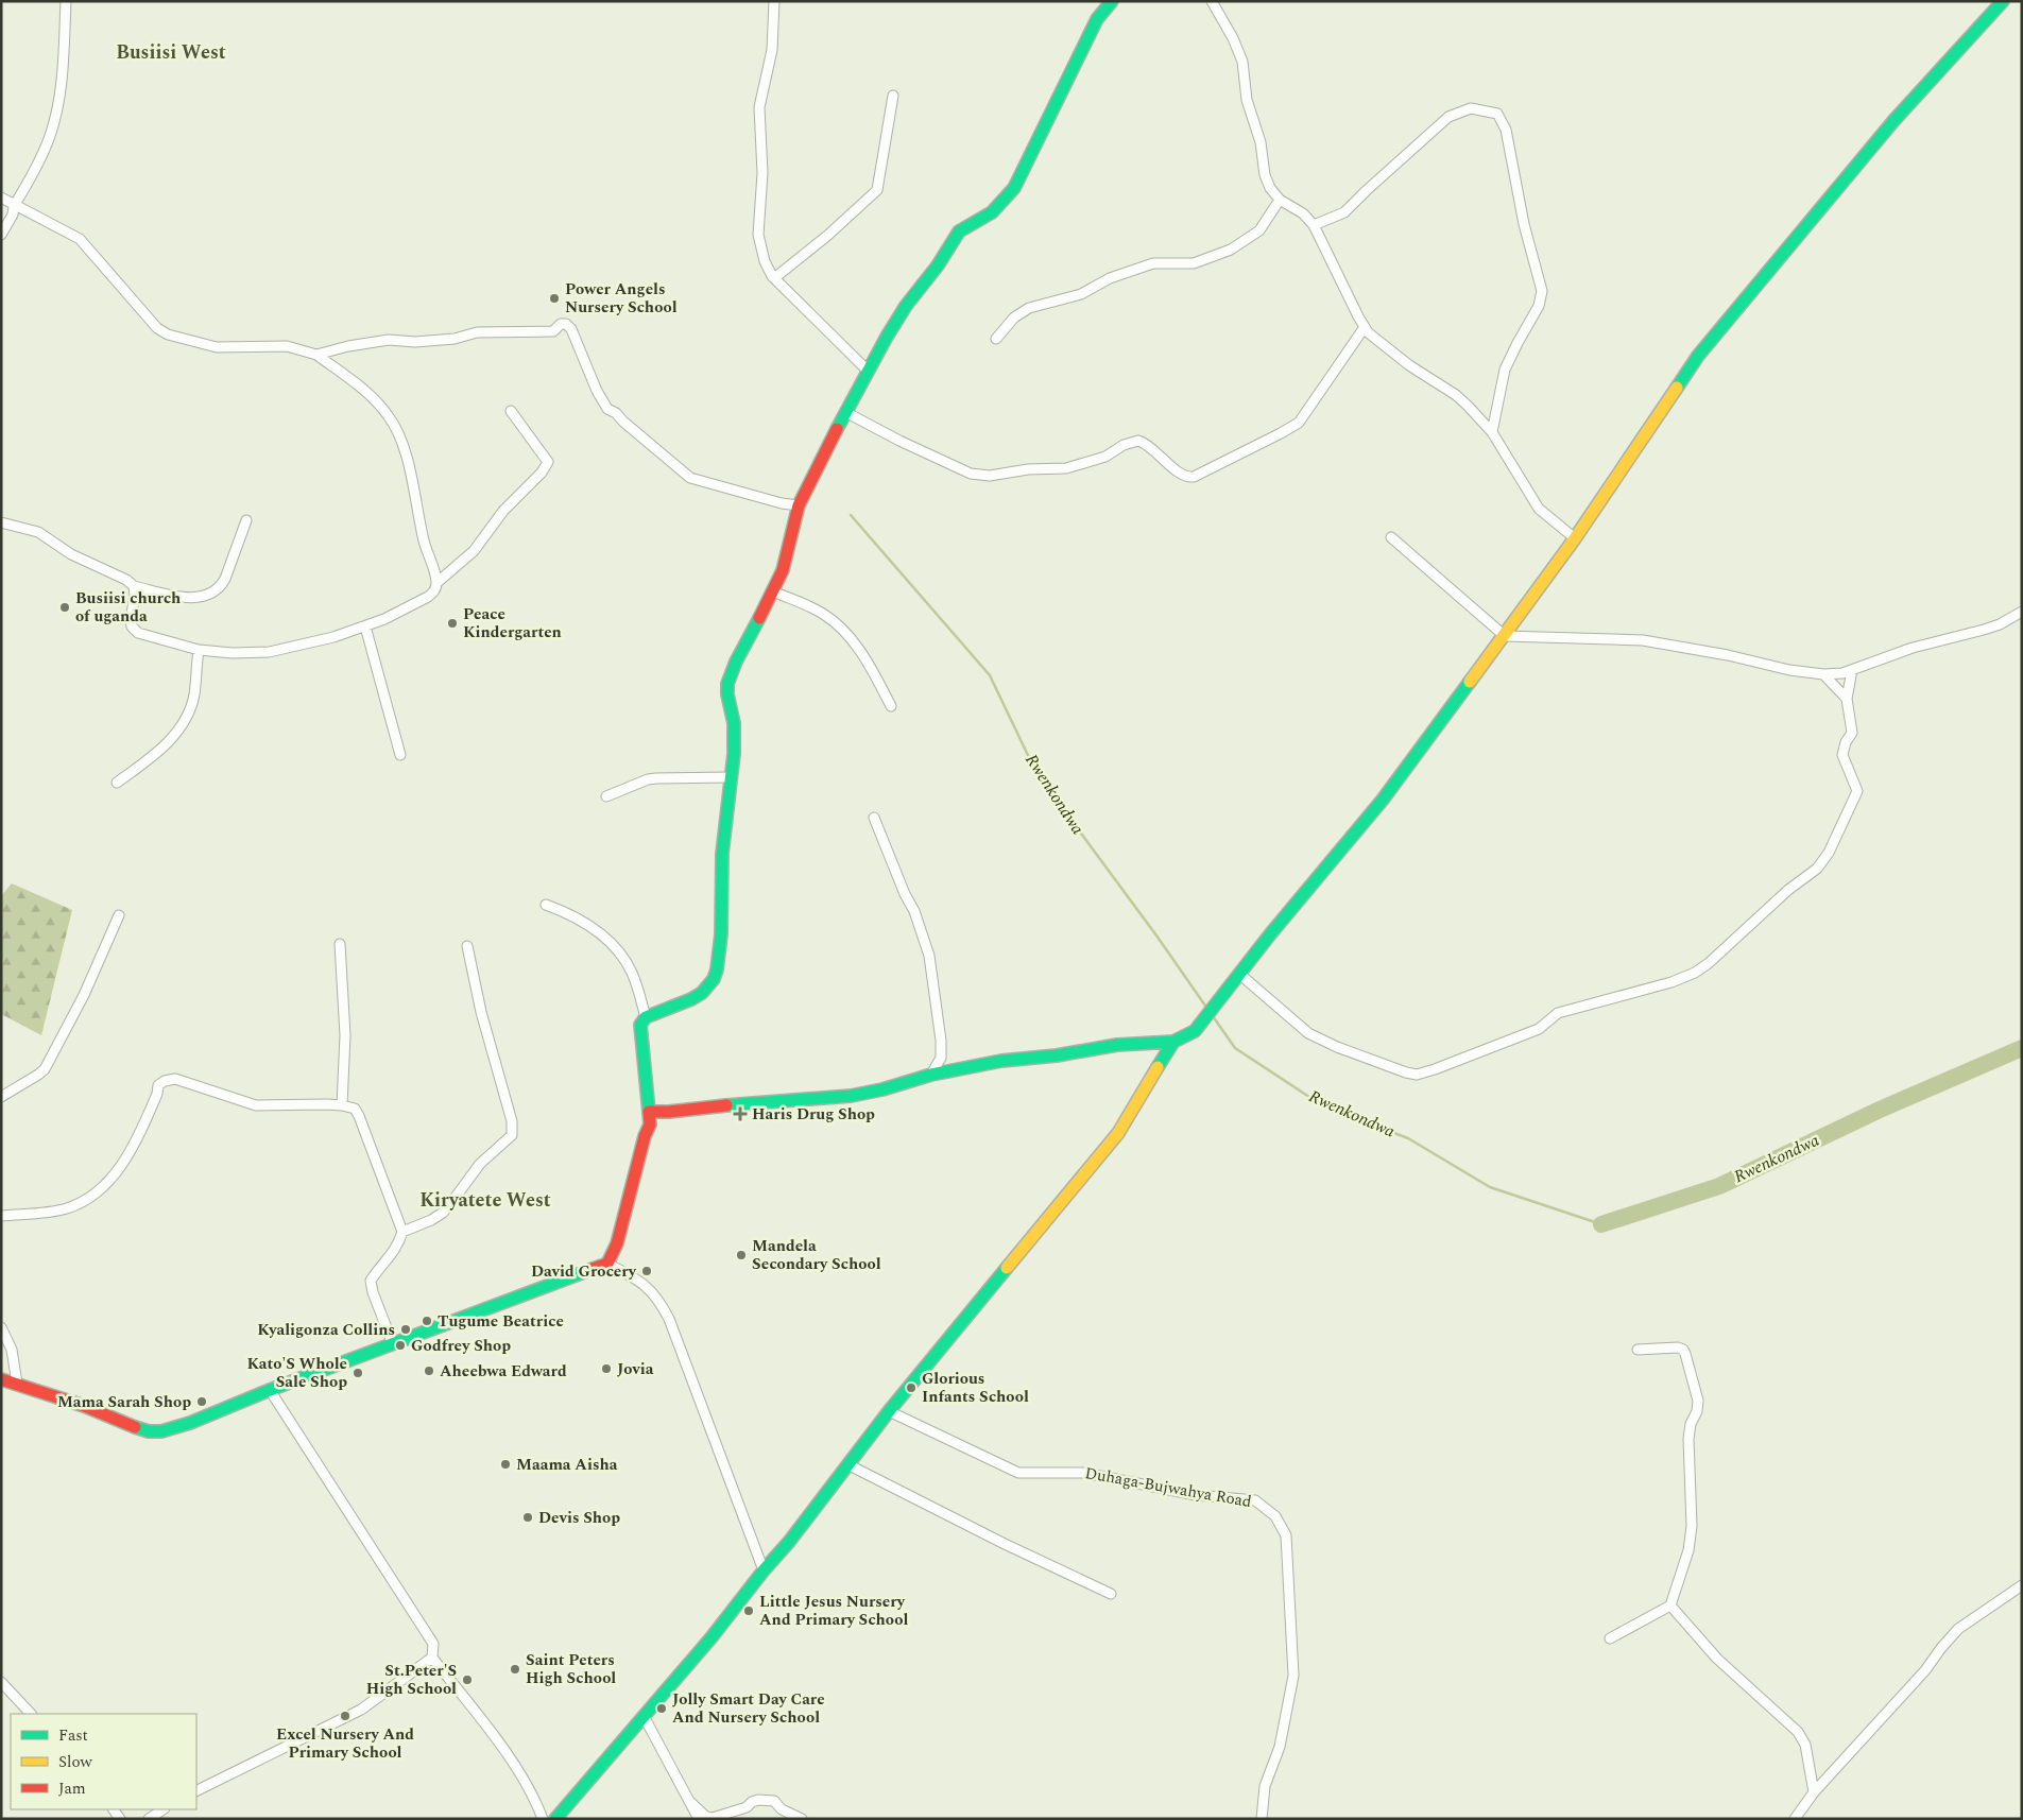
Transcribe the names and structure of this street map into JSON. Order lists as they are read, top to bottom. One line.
{"streets":{"street":["Duhaga-Bujwahya Road"]},"districts":["Busiisi West","Kiryatete West"],"water":["Rwenkondwa"],"places":{"other":["Power Angels Nursery School","Busiisi church of uganda","Peace Kindergarten","Mandela Secondary School","David Grocery","Tugume Beatrice","Kyaligonza Collins","Godfrey Shop","Jovia","Aheebwa Edward","Kato'S Whole Sale Shop","Glorious Infants School","Mama Sarah Shop","Maama Aisha","Devis Shop","Little Jesus Nursery And Primary School","Saint Peters High School","St.Peter'S High School","Jolly Smart Day Care And Nursery School","Excel Nursery And Primary School"],"health":["Haris Drug Shop"]},"legend":["Fast","Slow","Jam"]}
